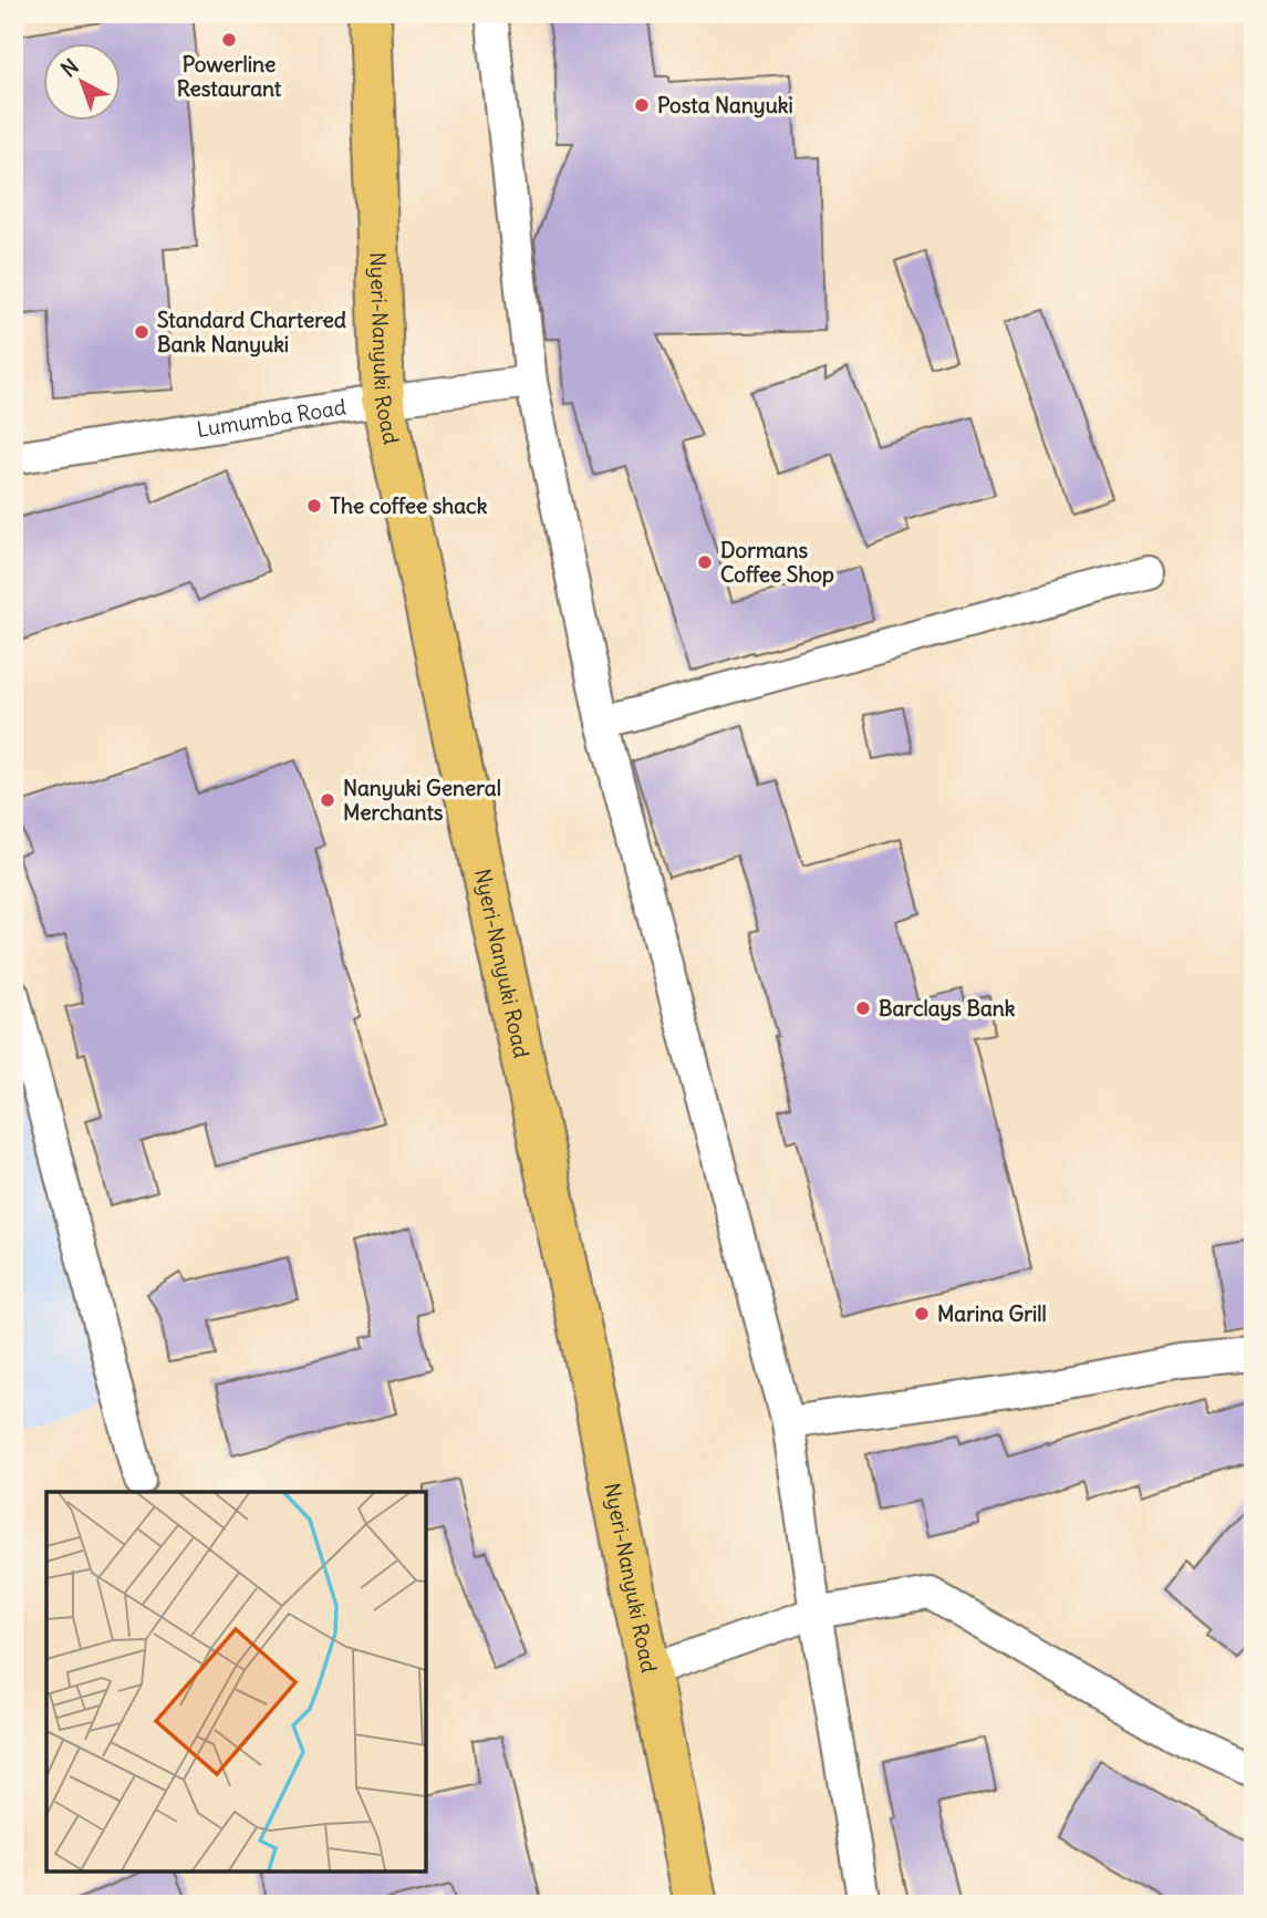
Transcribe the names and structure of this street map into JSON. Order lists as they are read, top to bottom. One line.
{"streets":{"highway":["Nyeri-Nanyuki Road"],"street":["Lumumba Road"]},"crossings":[["Nyeri-Nanyuki Road","Lumumba Road"]],"places":["Powerline Restaurant","Posta Nanyuki","Standard Chartered Bank Nanyuki","The coffee shack","Dormans Coffee Shop","Nanyuki General Merchants","Barclays Bank","Marina Grill"],"north":"top left"}
